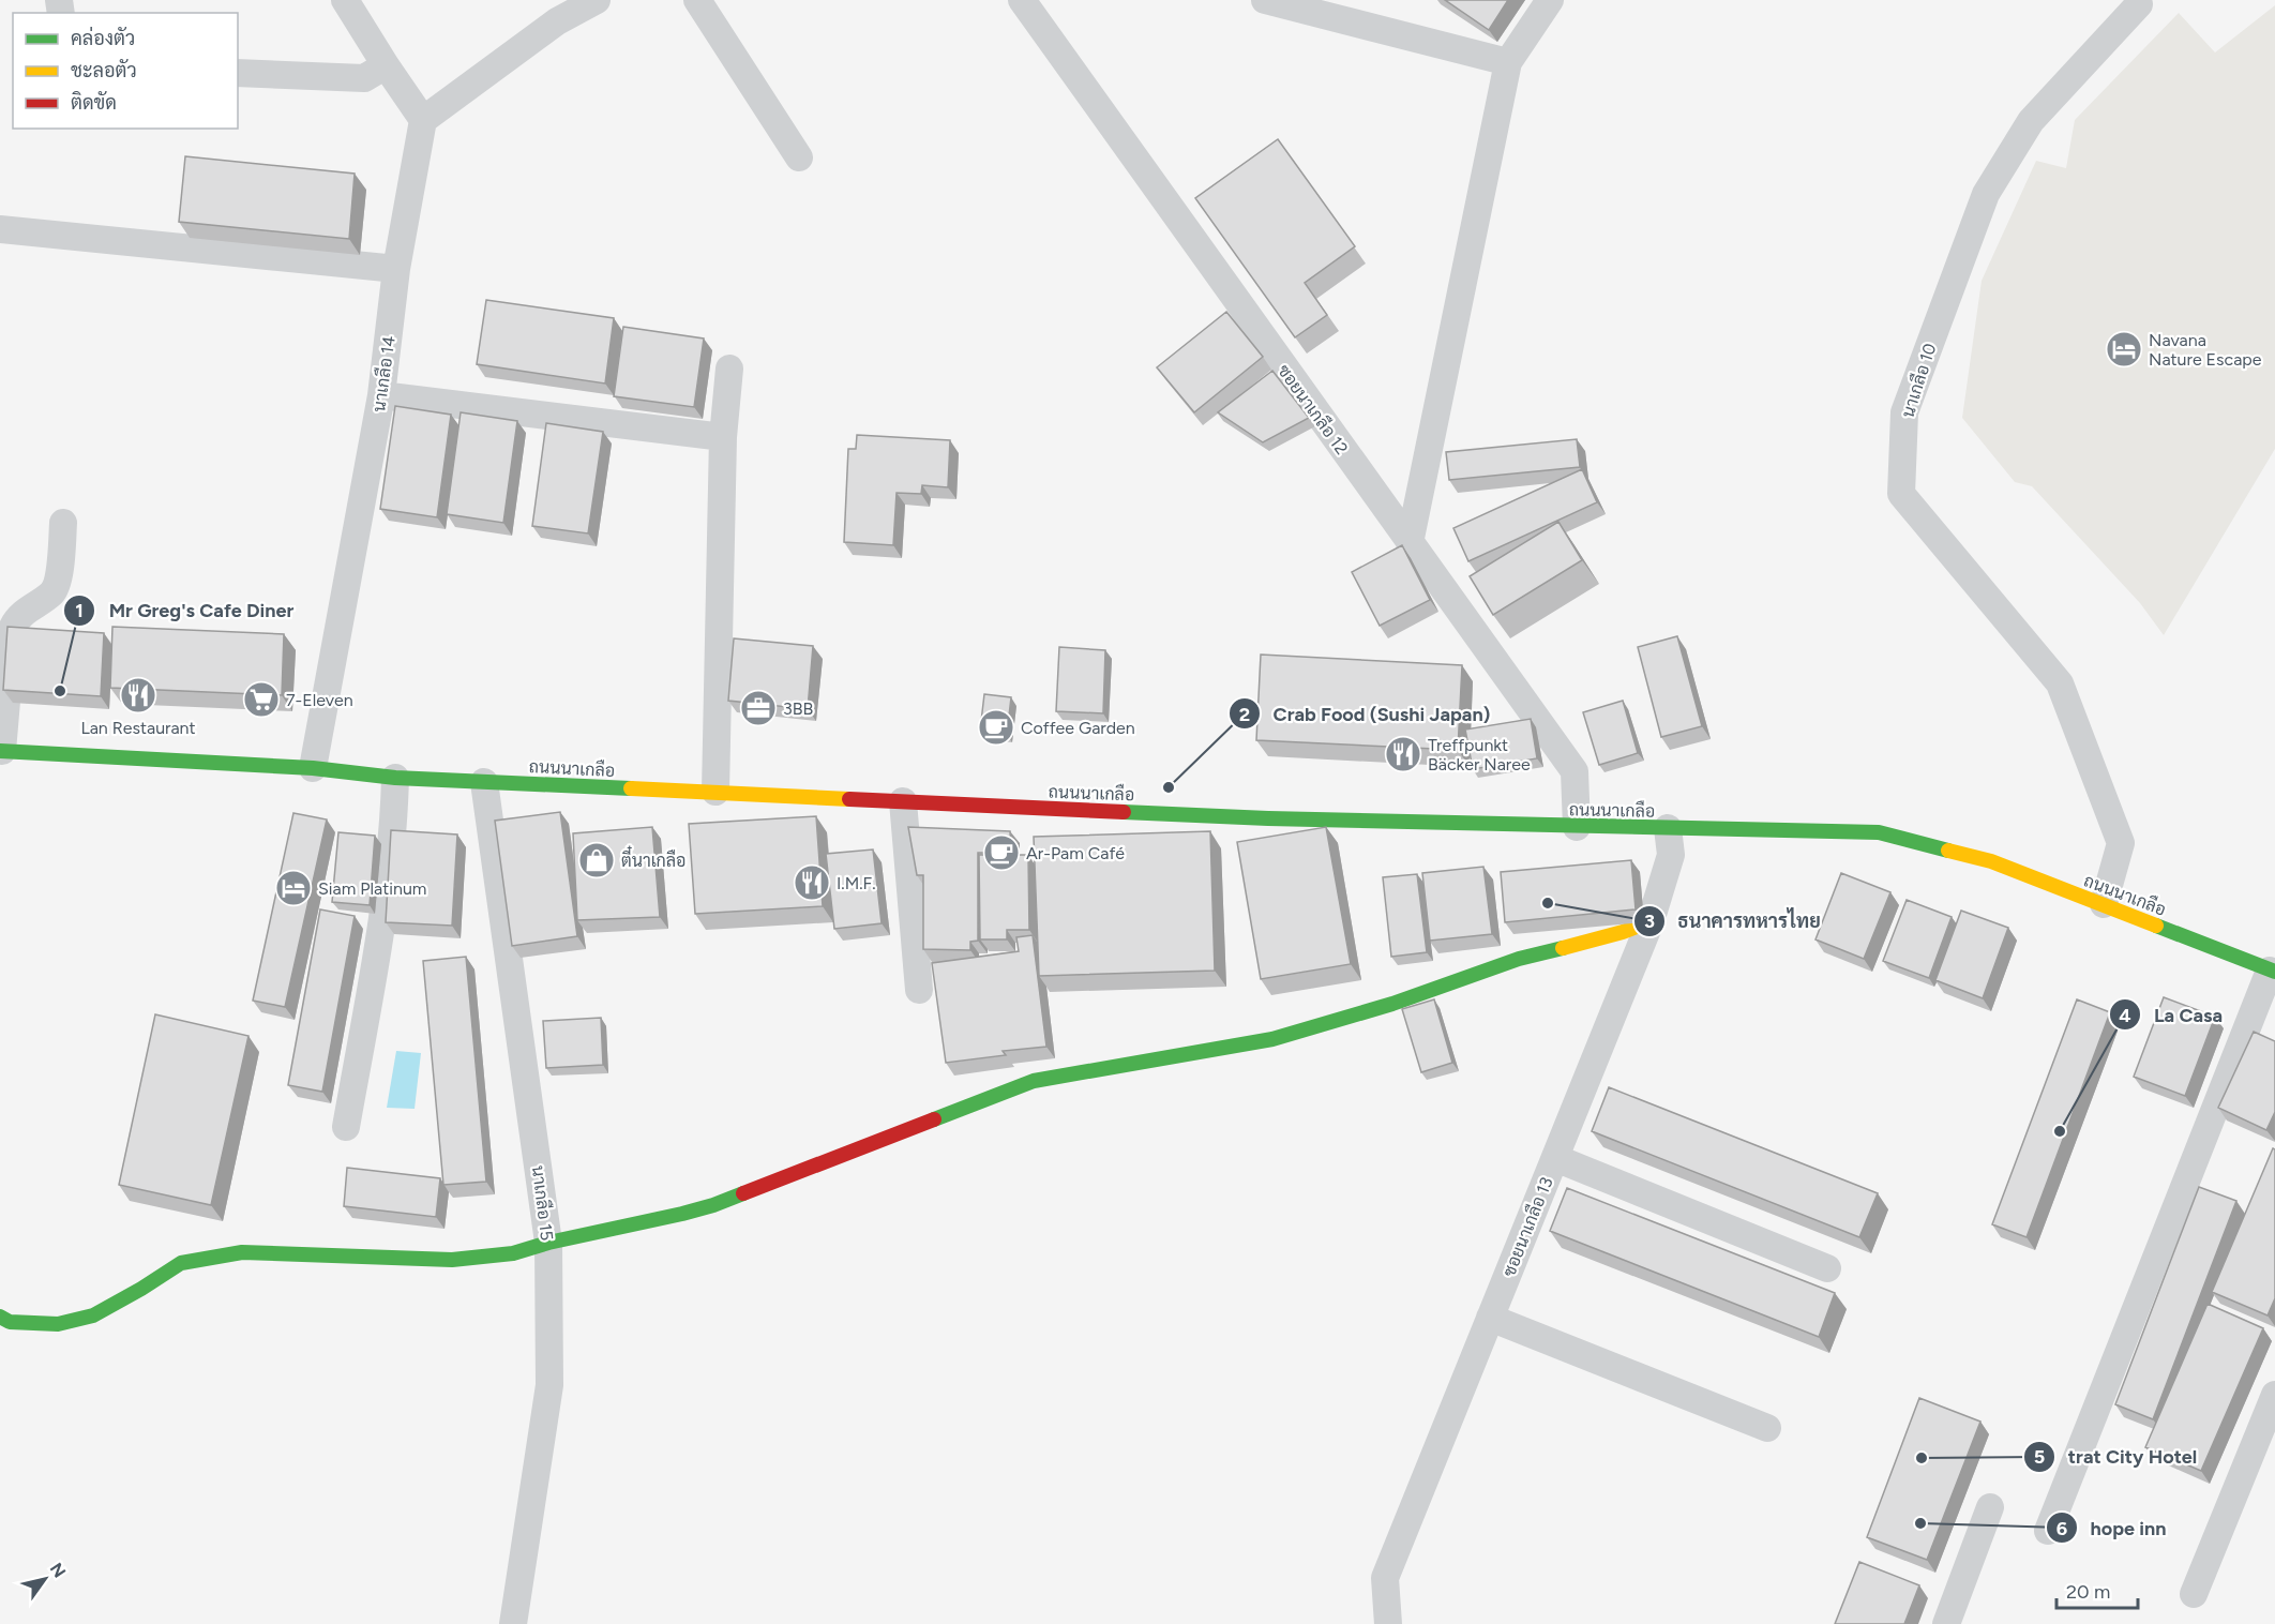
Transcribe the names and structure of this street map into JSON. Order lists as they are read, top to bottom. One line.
{"streets":{"street":["นาเกลือ 14","นาเกลือ 10","ซอยนาเกลือ 12","ถนนนาเกลือ","นาเกลือ 15","ซอยนาเกลือ 13"]},"crossings":[["นาเกลือ 14","ถนนนาเกลือ"],["นาเกลือ 10","ถนนนาเกลือ"],["ซอยนาเกลือ 12","ถนนนาเกลือ"],["ถนนนาเกลือ","นาเกลือ 15"],["ถนนนาเกลือ","ซอยนาเกลือ 13"]],"places":{"hotel":["Navana Nature Escape","Siam Platinum"],"other":["Mr Greg's Cafe Diner","Crab Food (Sushi Japan)","ธนาคารทหารไทย","La Casa","trat City Hotel","hope inn"],"restaurant":["Lan Restaurant","Treffpunkt Bäcker Naree","I.M.F."],"supermarket":["7-Eleven"],"office":["3BB"],"cafe":["Coffee Garden","Ar-Pam Café"],"shop":["ตี๋นาเกลือ"]},"legend":["คล่องตัว","ชะลอตัว","ติดขัด"],"scale_bar":"20 m","north":"top right"}
